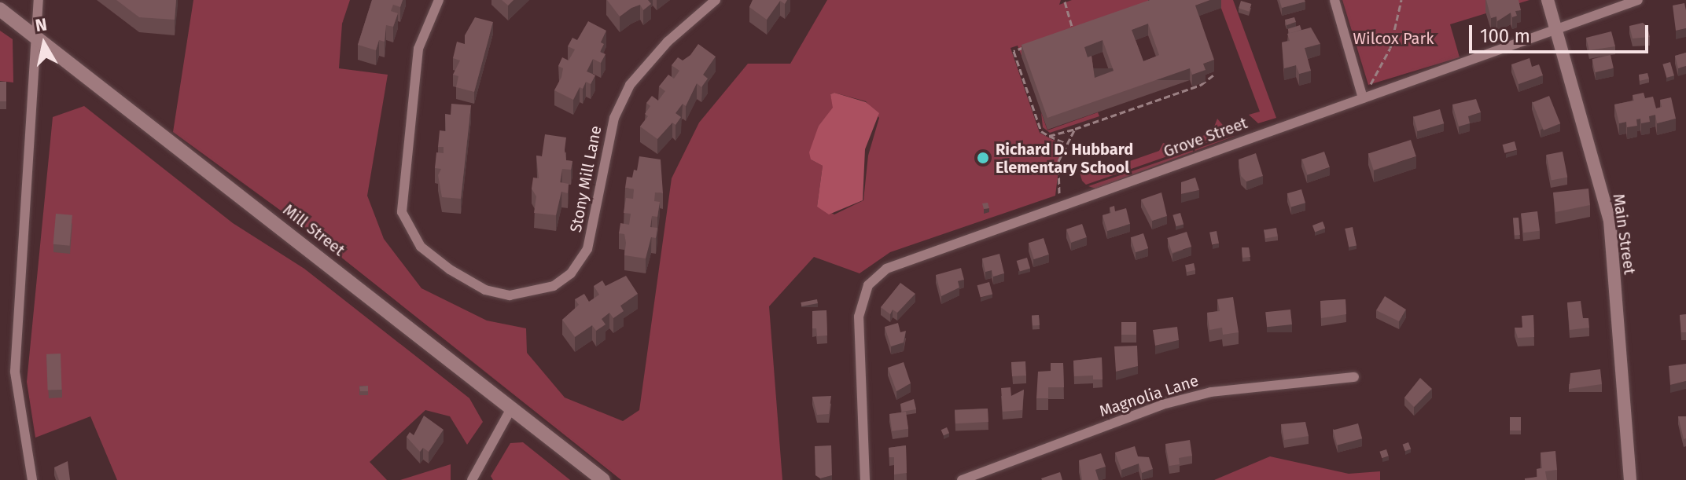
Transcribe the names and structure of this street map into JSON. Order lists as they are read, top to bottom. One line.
{"streets":{"main road":["Mill Street"],"street":["Grove Street","Stony Mill Lane","Main Street","Magnolia Lane"]},"crossings":[["Grove Street","Main Street"]],"parks":["Wilcox Park"],"places":["Richard D. Hubbard Elementary School"],"scale_bar":"100 m","north":"top"}
